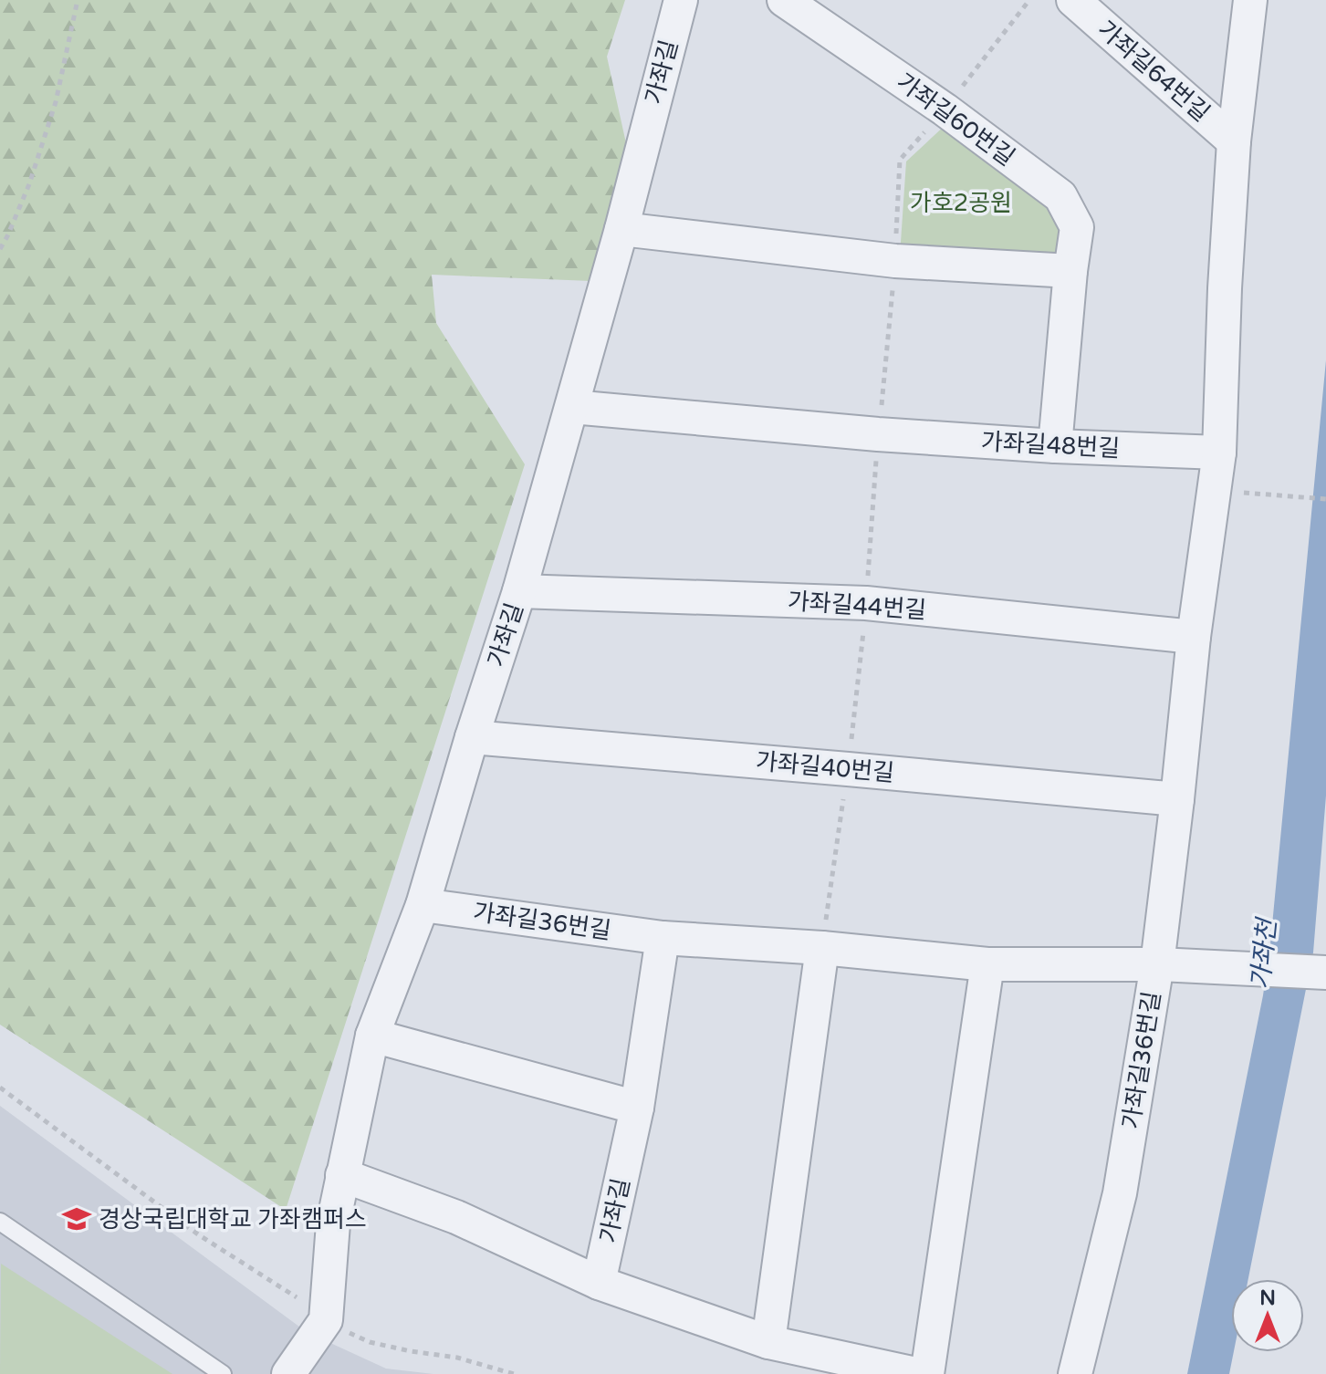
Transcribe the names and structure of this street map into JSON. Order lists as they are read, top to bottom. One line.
{"streets":{"street":["가좌길64번길","가좌길","가좌길60번길","가좌길48번길","가좌길44번길","가좌길40번길","가좌길36번길"]},"crossings":[["가좌길","가좌길48번길"],["가좌길","가좌길44번길"],["가좌길","가좌길40번길"],["가좌길","가좌길36번길"],["가좌길60번길","가좌길48번길"]],"water":["가좌천"],"parks":["가호2공원"],"places":{"school or university":["경상국립대학교 가좌캠퍼스"]},"north":"top"}
